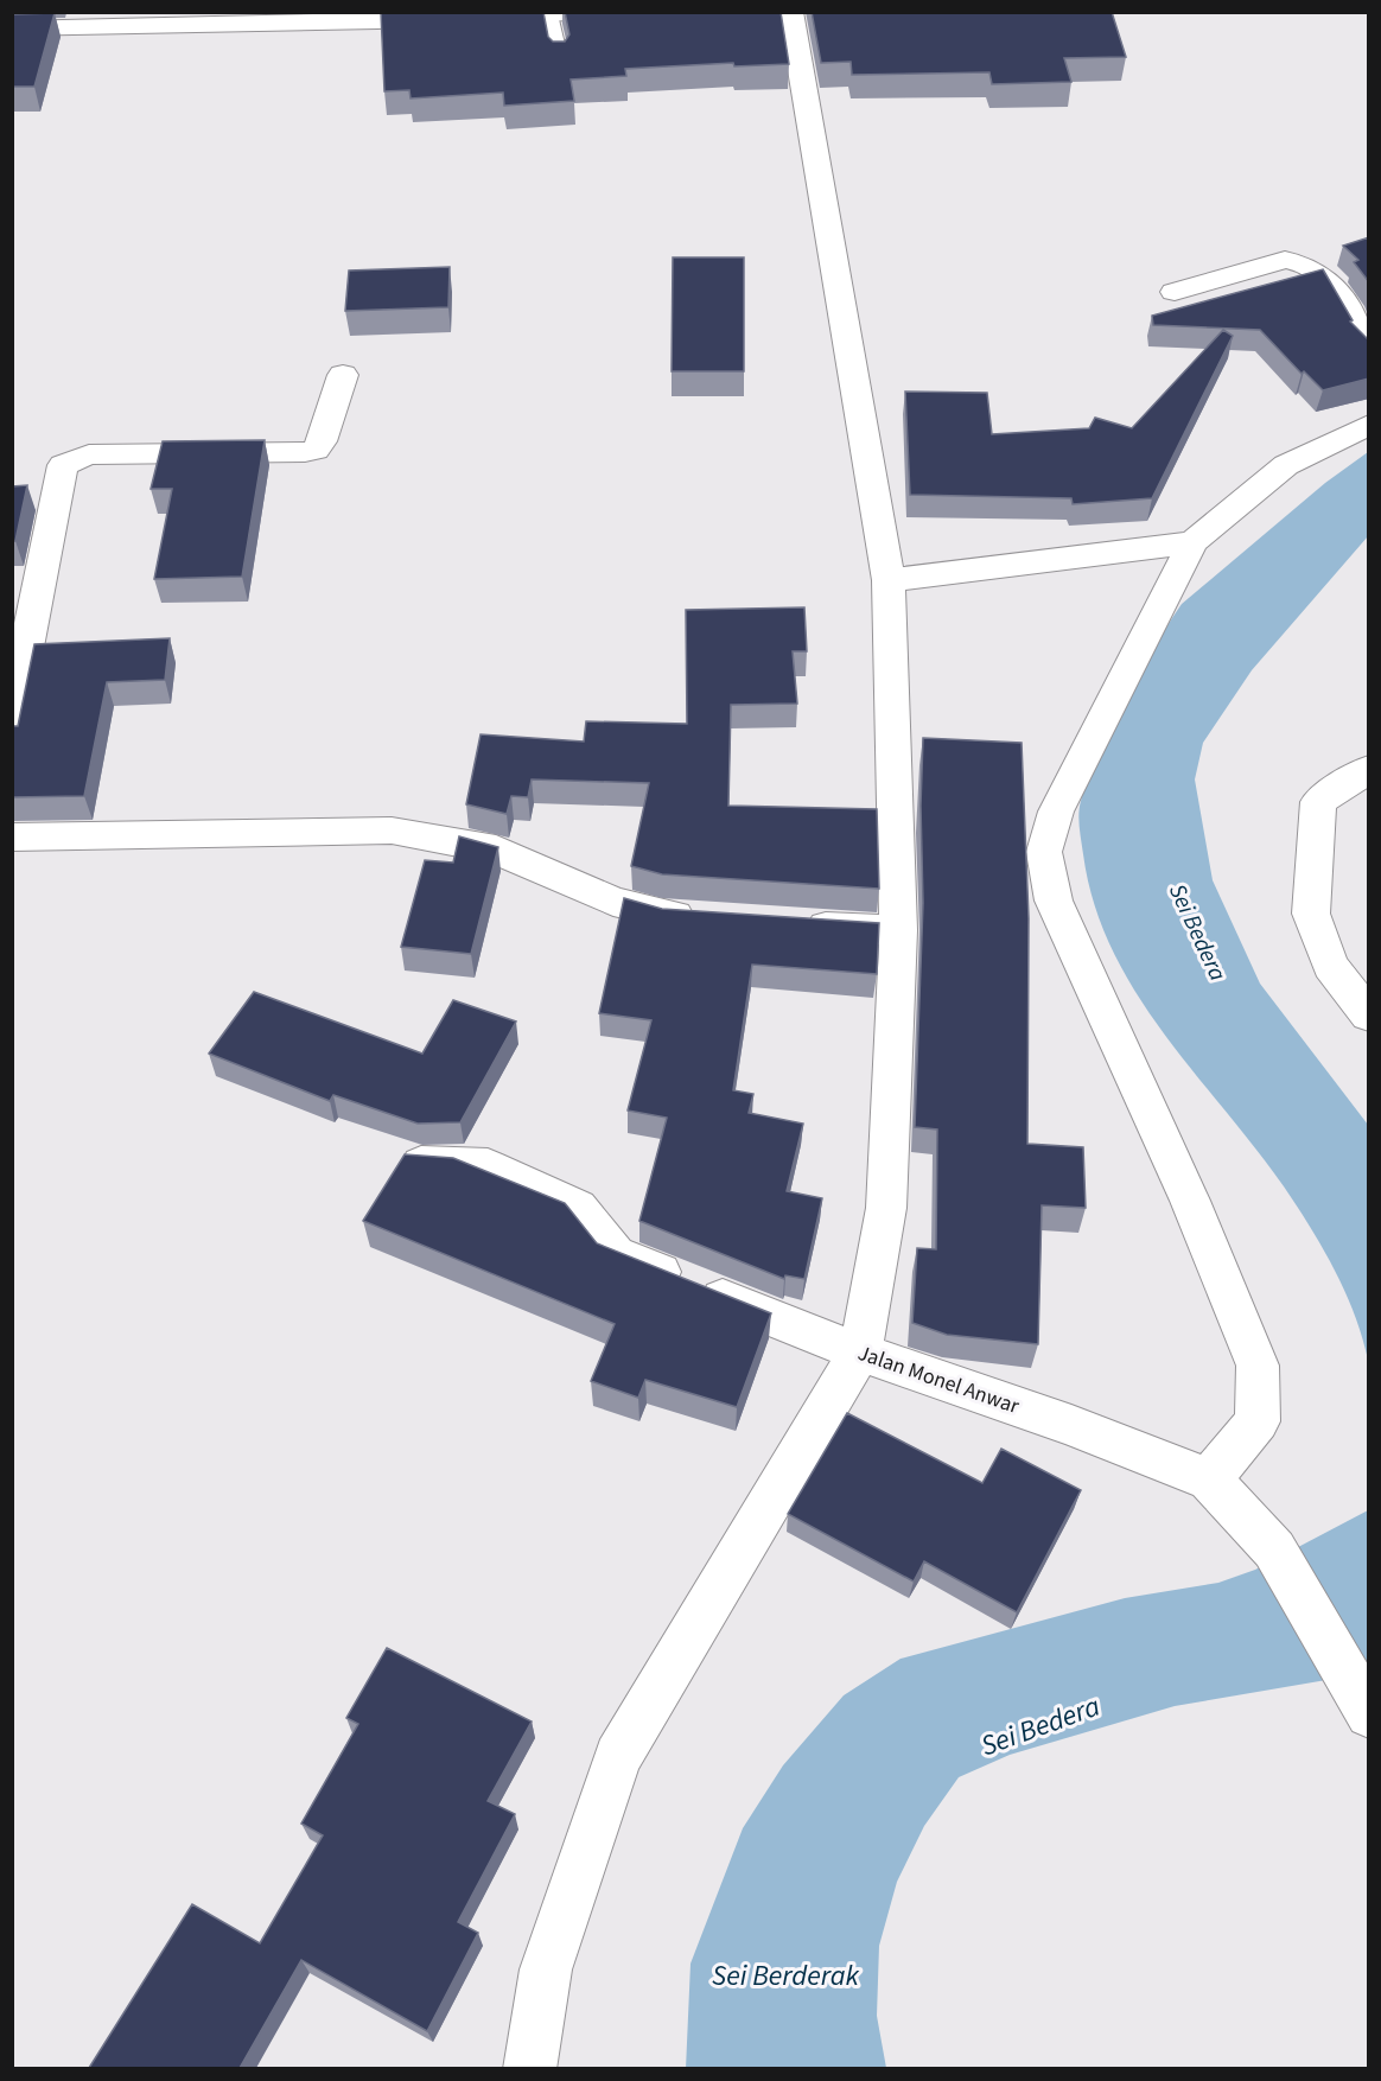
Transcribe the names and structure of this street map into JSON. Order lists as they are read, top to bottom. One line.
{"streets":{"street":["Jalan Monel Anwar"]},"water":["Sei Bedera","Sei Berderak"]}
